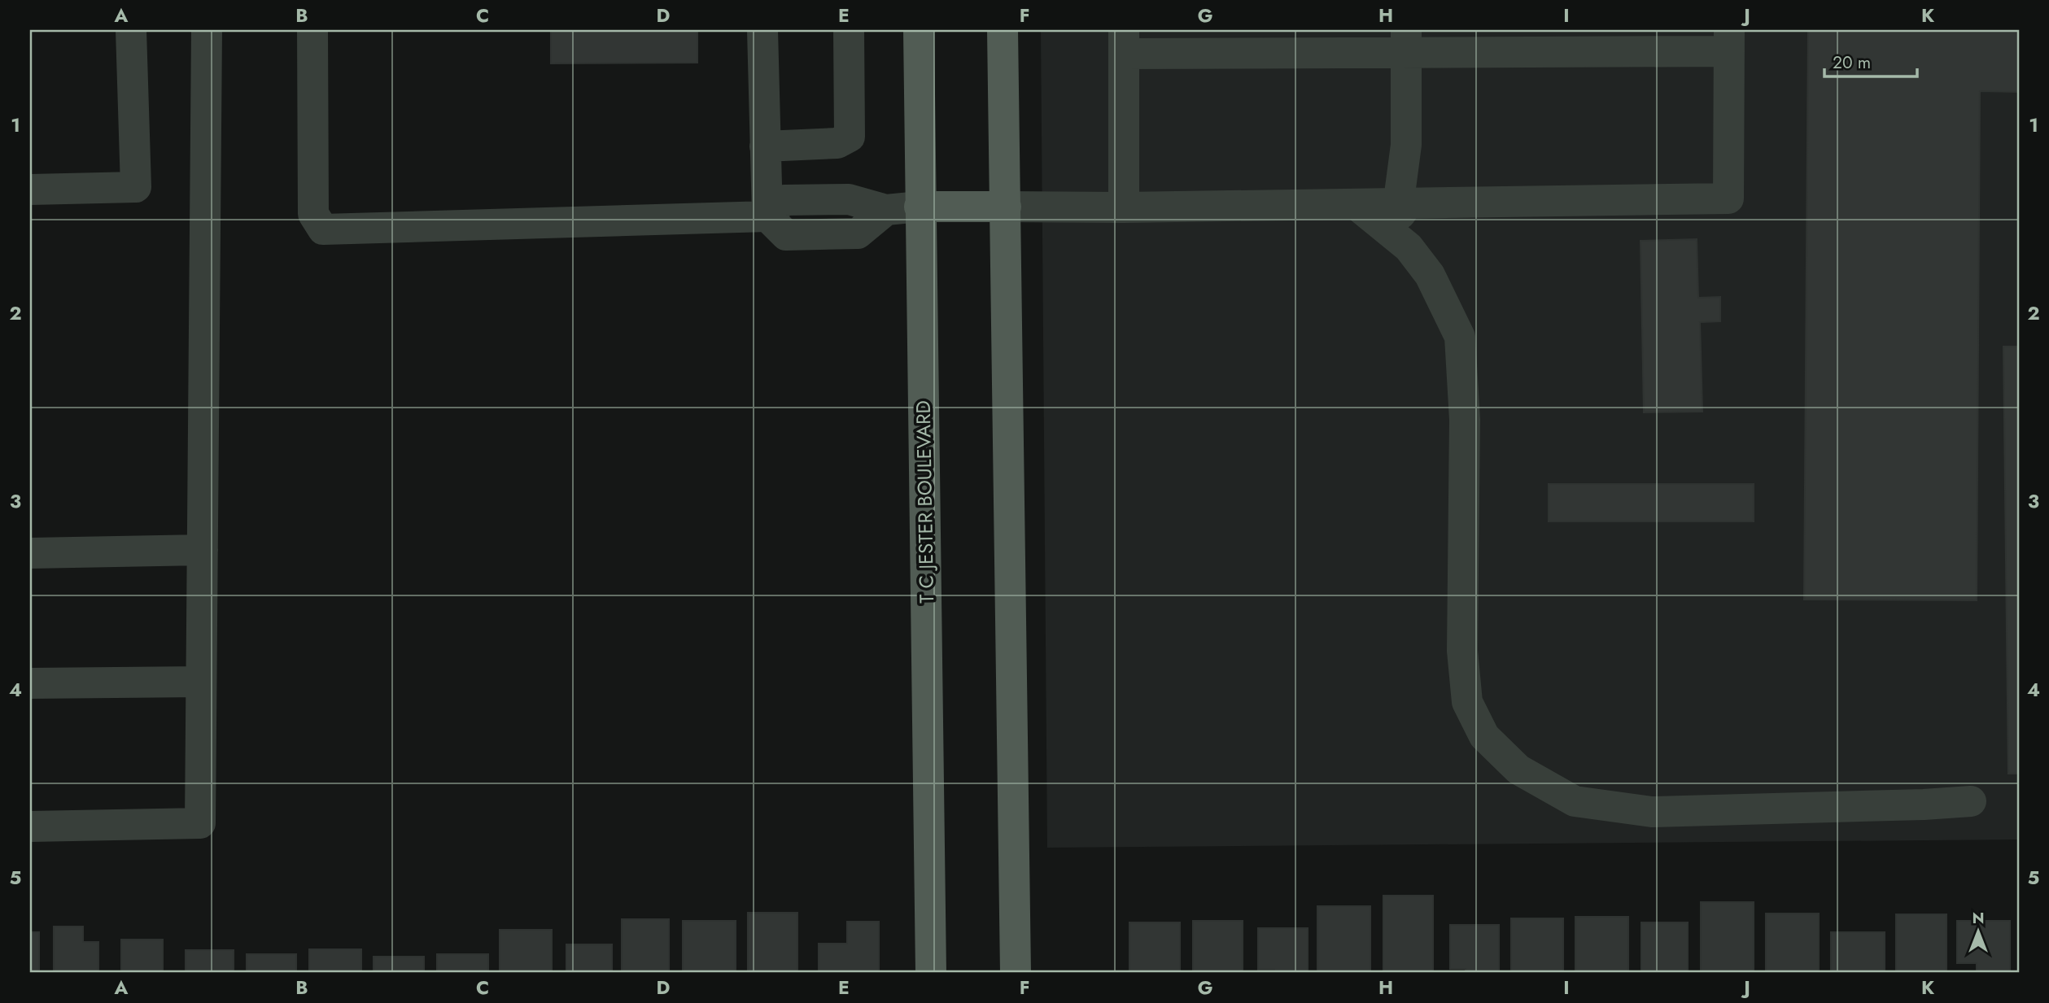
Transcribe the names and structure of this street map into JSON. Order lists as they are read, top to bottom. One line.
{"streets":{"main road":["T C JESTER BOULEVARD"]},"scale_bar":"20 m","north":"top","grid":{"columns":["A","B","C","D","E","F","G","H","I","J","K"],"rows":["1","2","3","4","5"]}}
